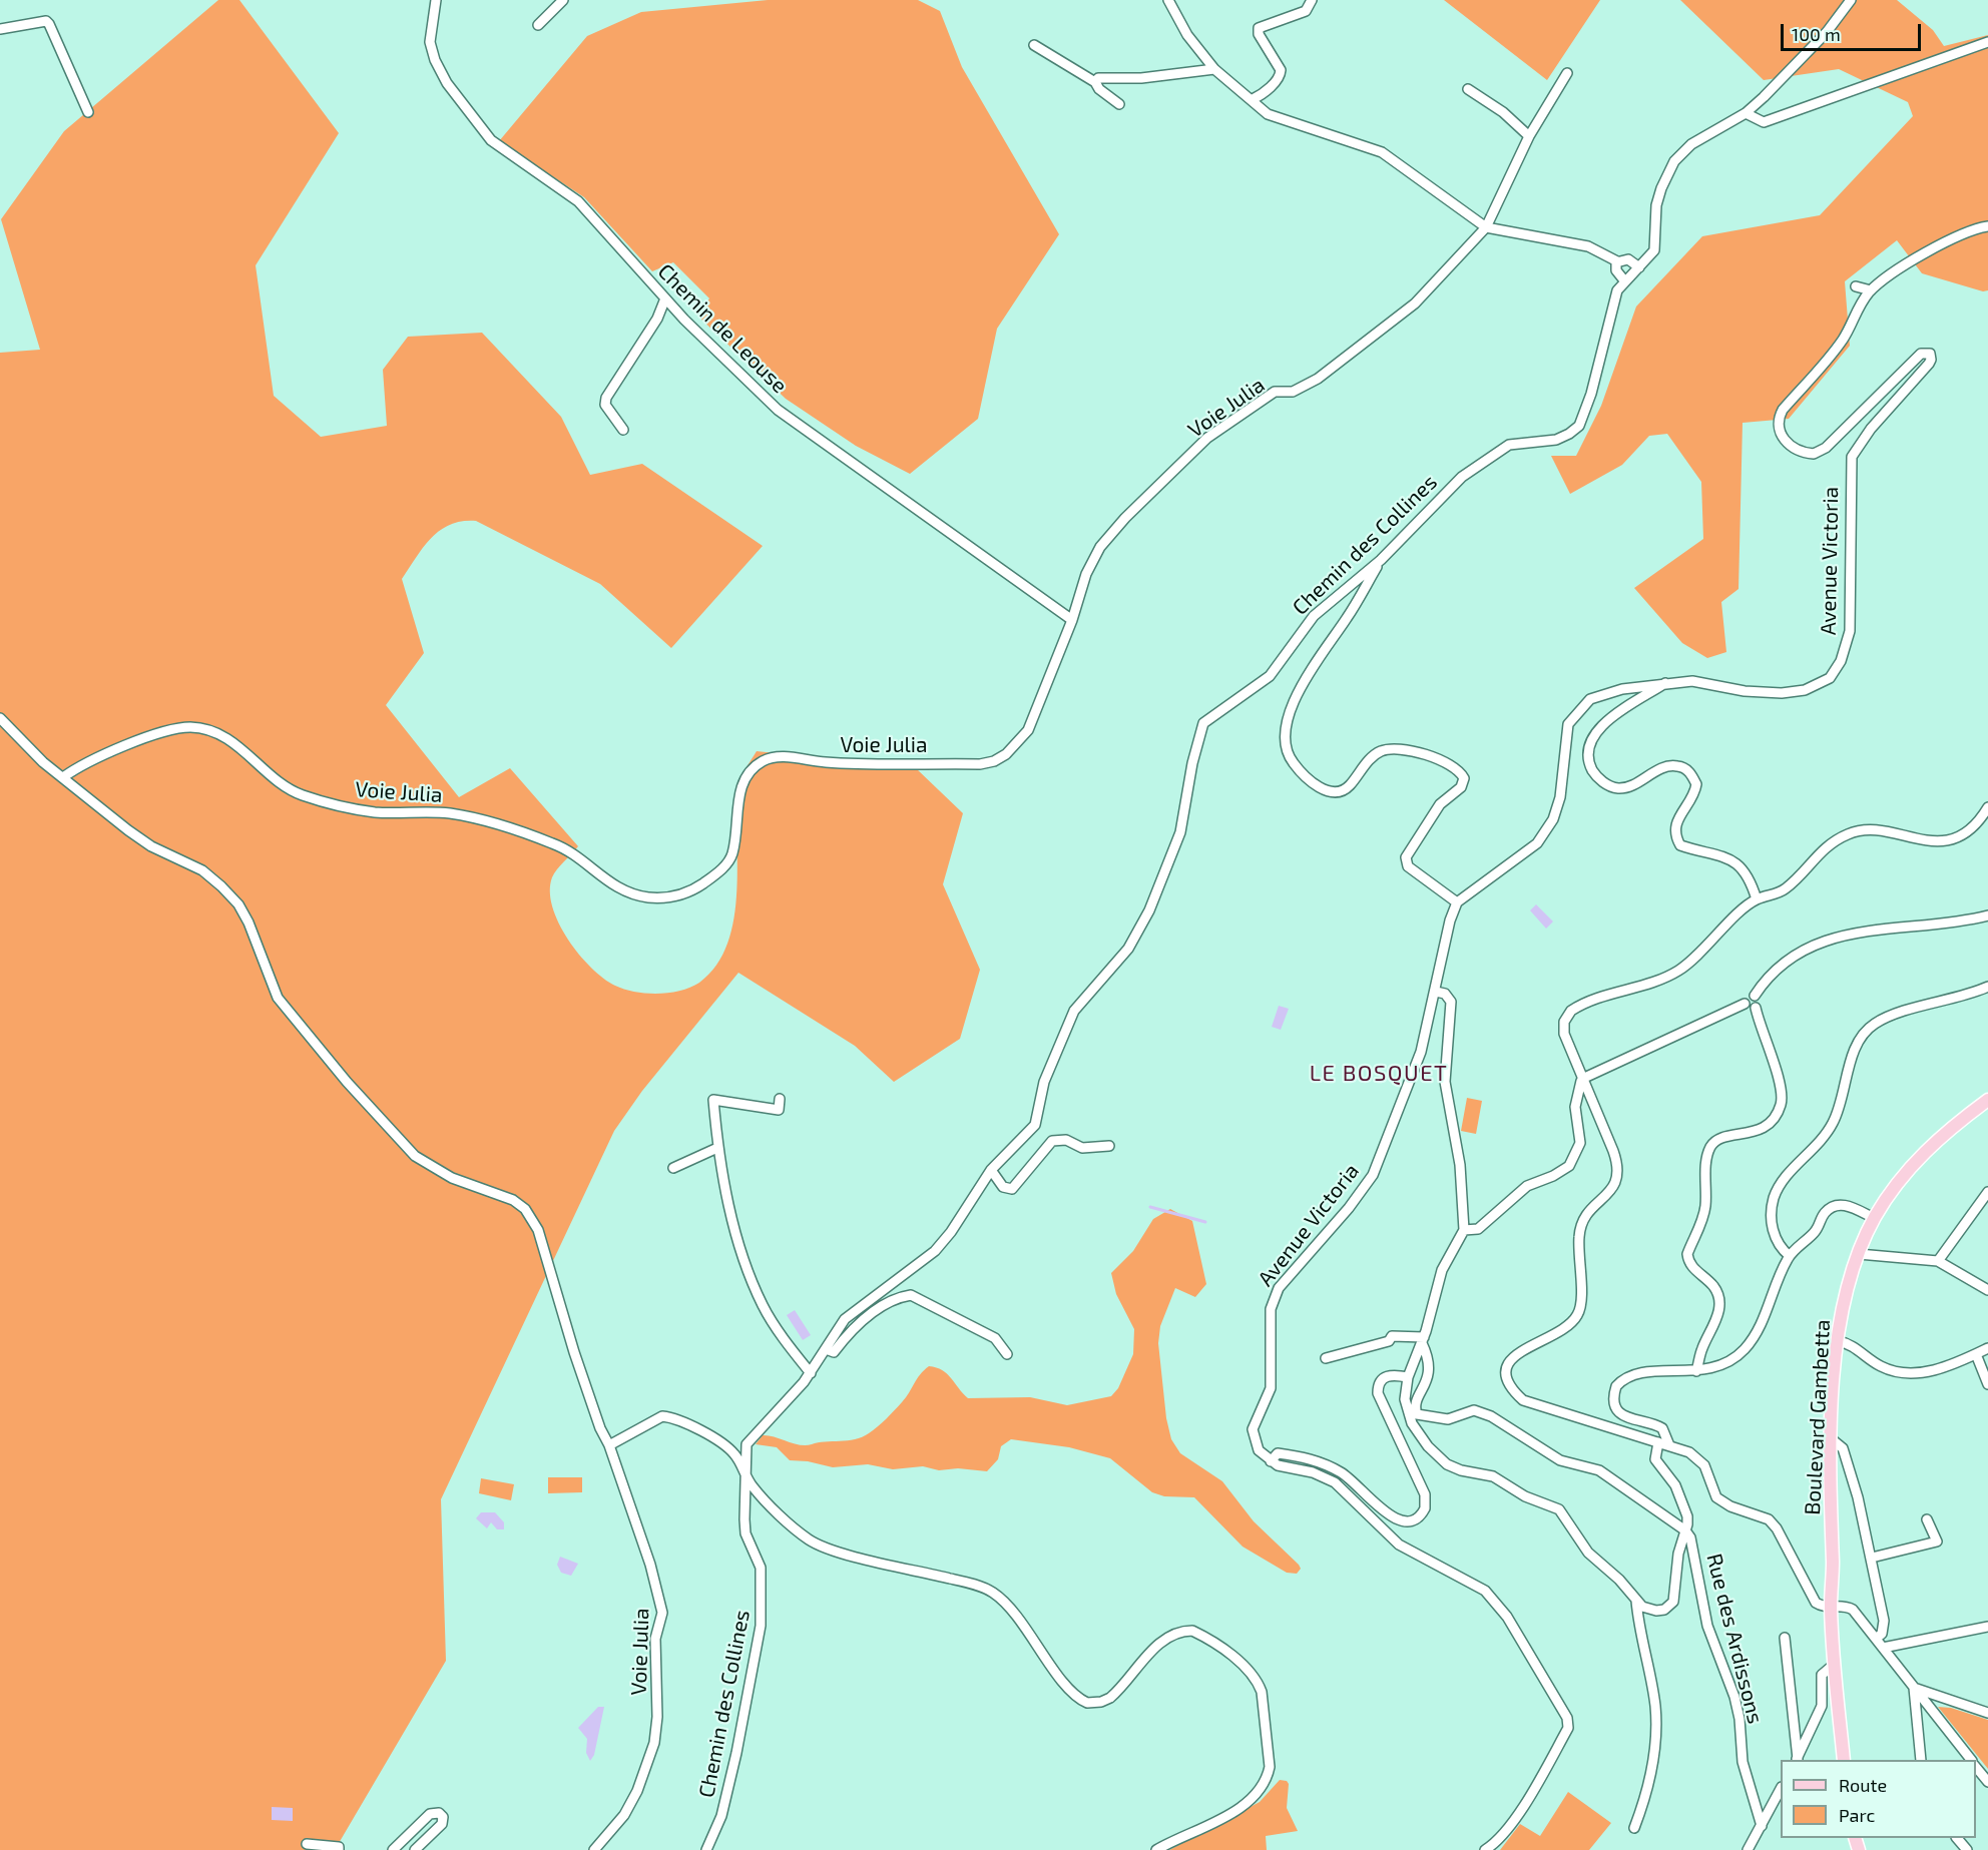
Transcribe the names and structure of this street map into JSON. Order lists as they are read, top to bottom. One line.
{"streets":{"main road":["Boulevard Gambetta"],"street":["Chemin de Leouse","Voie Julia","Chemin des Collines","Avenue Victoria","Rue des Ardissons"]},"crossings":[["Chemin de Leouse","Voie Julia"]],"districts":["LE BOSQUET"],"legend":["Route","Parc"],"scale_bar":"100 m"}
